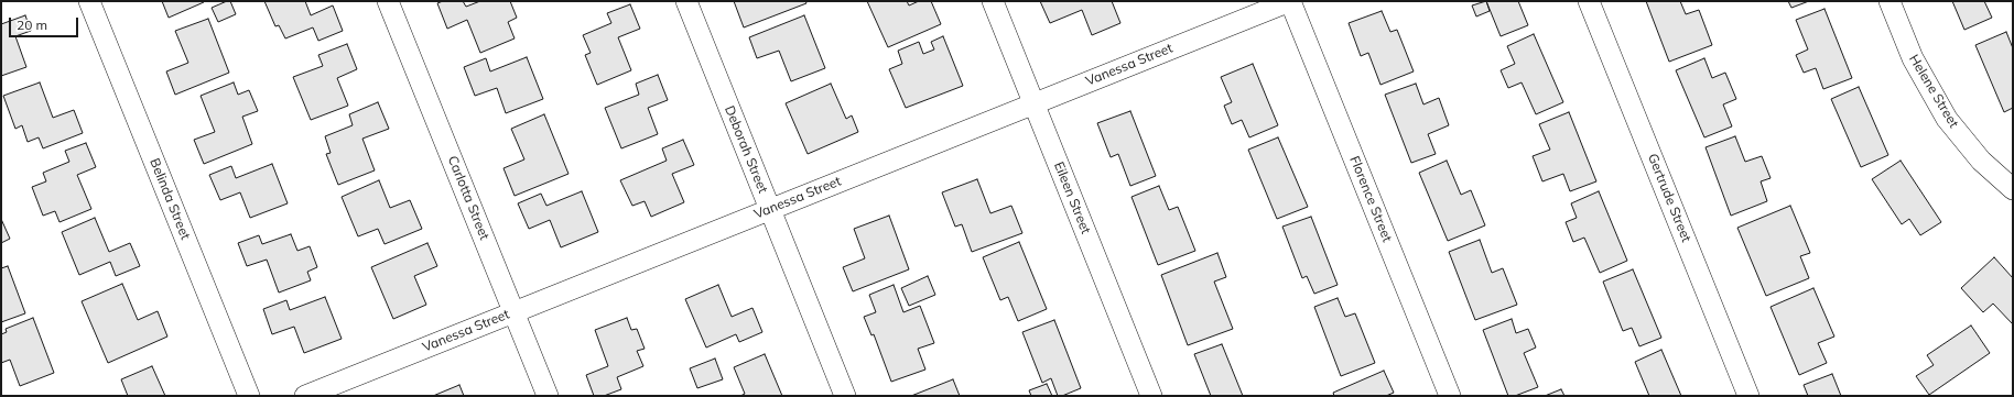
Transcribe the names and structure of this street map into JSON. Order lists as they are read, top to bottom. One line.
{"streets":{"street":["Vanessa Street","Helene Street","Deborah Street","Carlotta Street","Eileen Street","Gertrude Street","Belinda Street","Florence Street"]},"crossings":[["Vanessa Street","Deborah Street"],["Vanessa Street","Carlotta Street"],["Vanessa Street","Eileen Street"],["Vanessa Street","Florence Street"]],"scale_bar":"20 m"}
